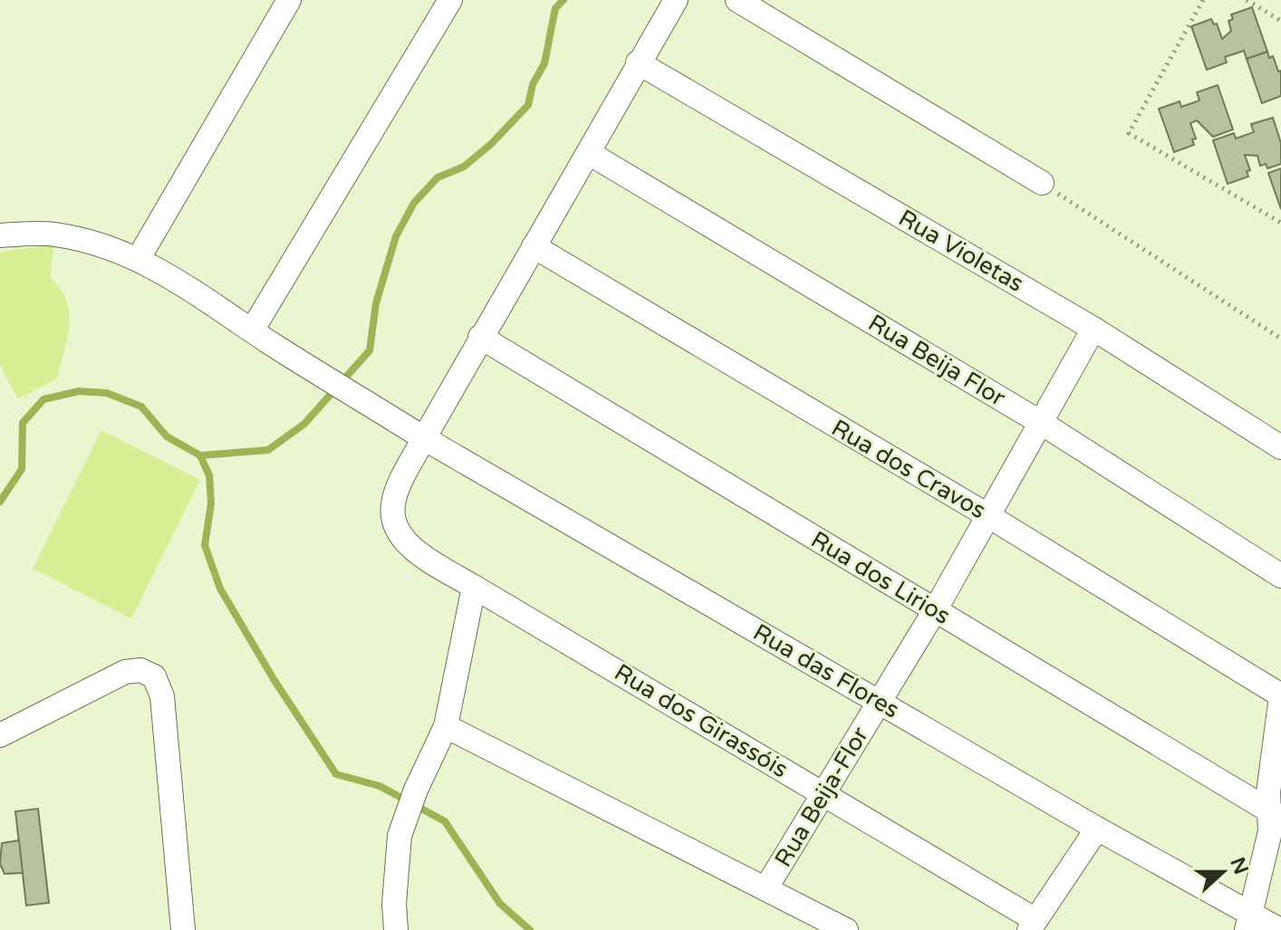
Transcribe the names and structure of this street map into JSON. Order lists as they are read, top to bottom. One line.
{"streets":{"street":["Rua Violetas","Rua Beija Flor","Rua dos Cravos","Rua dos Lirios","Rua das Flores","Rua dos Girassóis","Rua Beija-Flor"]},"crossings":[["Rua Violetas","Rua Beija-Flor"],["Rua Beija Flor","Rua Beija-Flor"],["Rua dos Cravos","Rua Beija-Flor"],["Rua dos Lirios","Rua Beija-Flor"],["Rua das Flores","Rua dos Girassóis"],["Rua das Flores","Rua Beija-Flor"],["Rua dos Girassóis","Rua Beija-Flor"]],"north":"right"}
